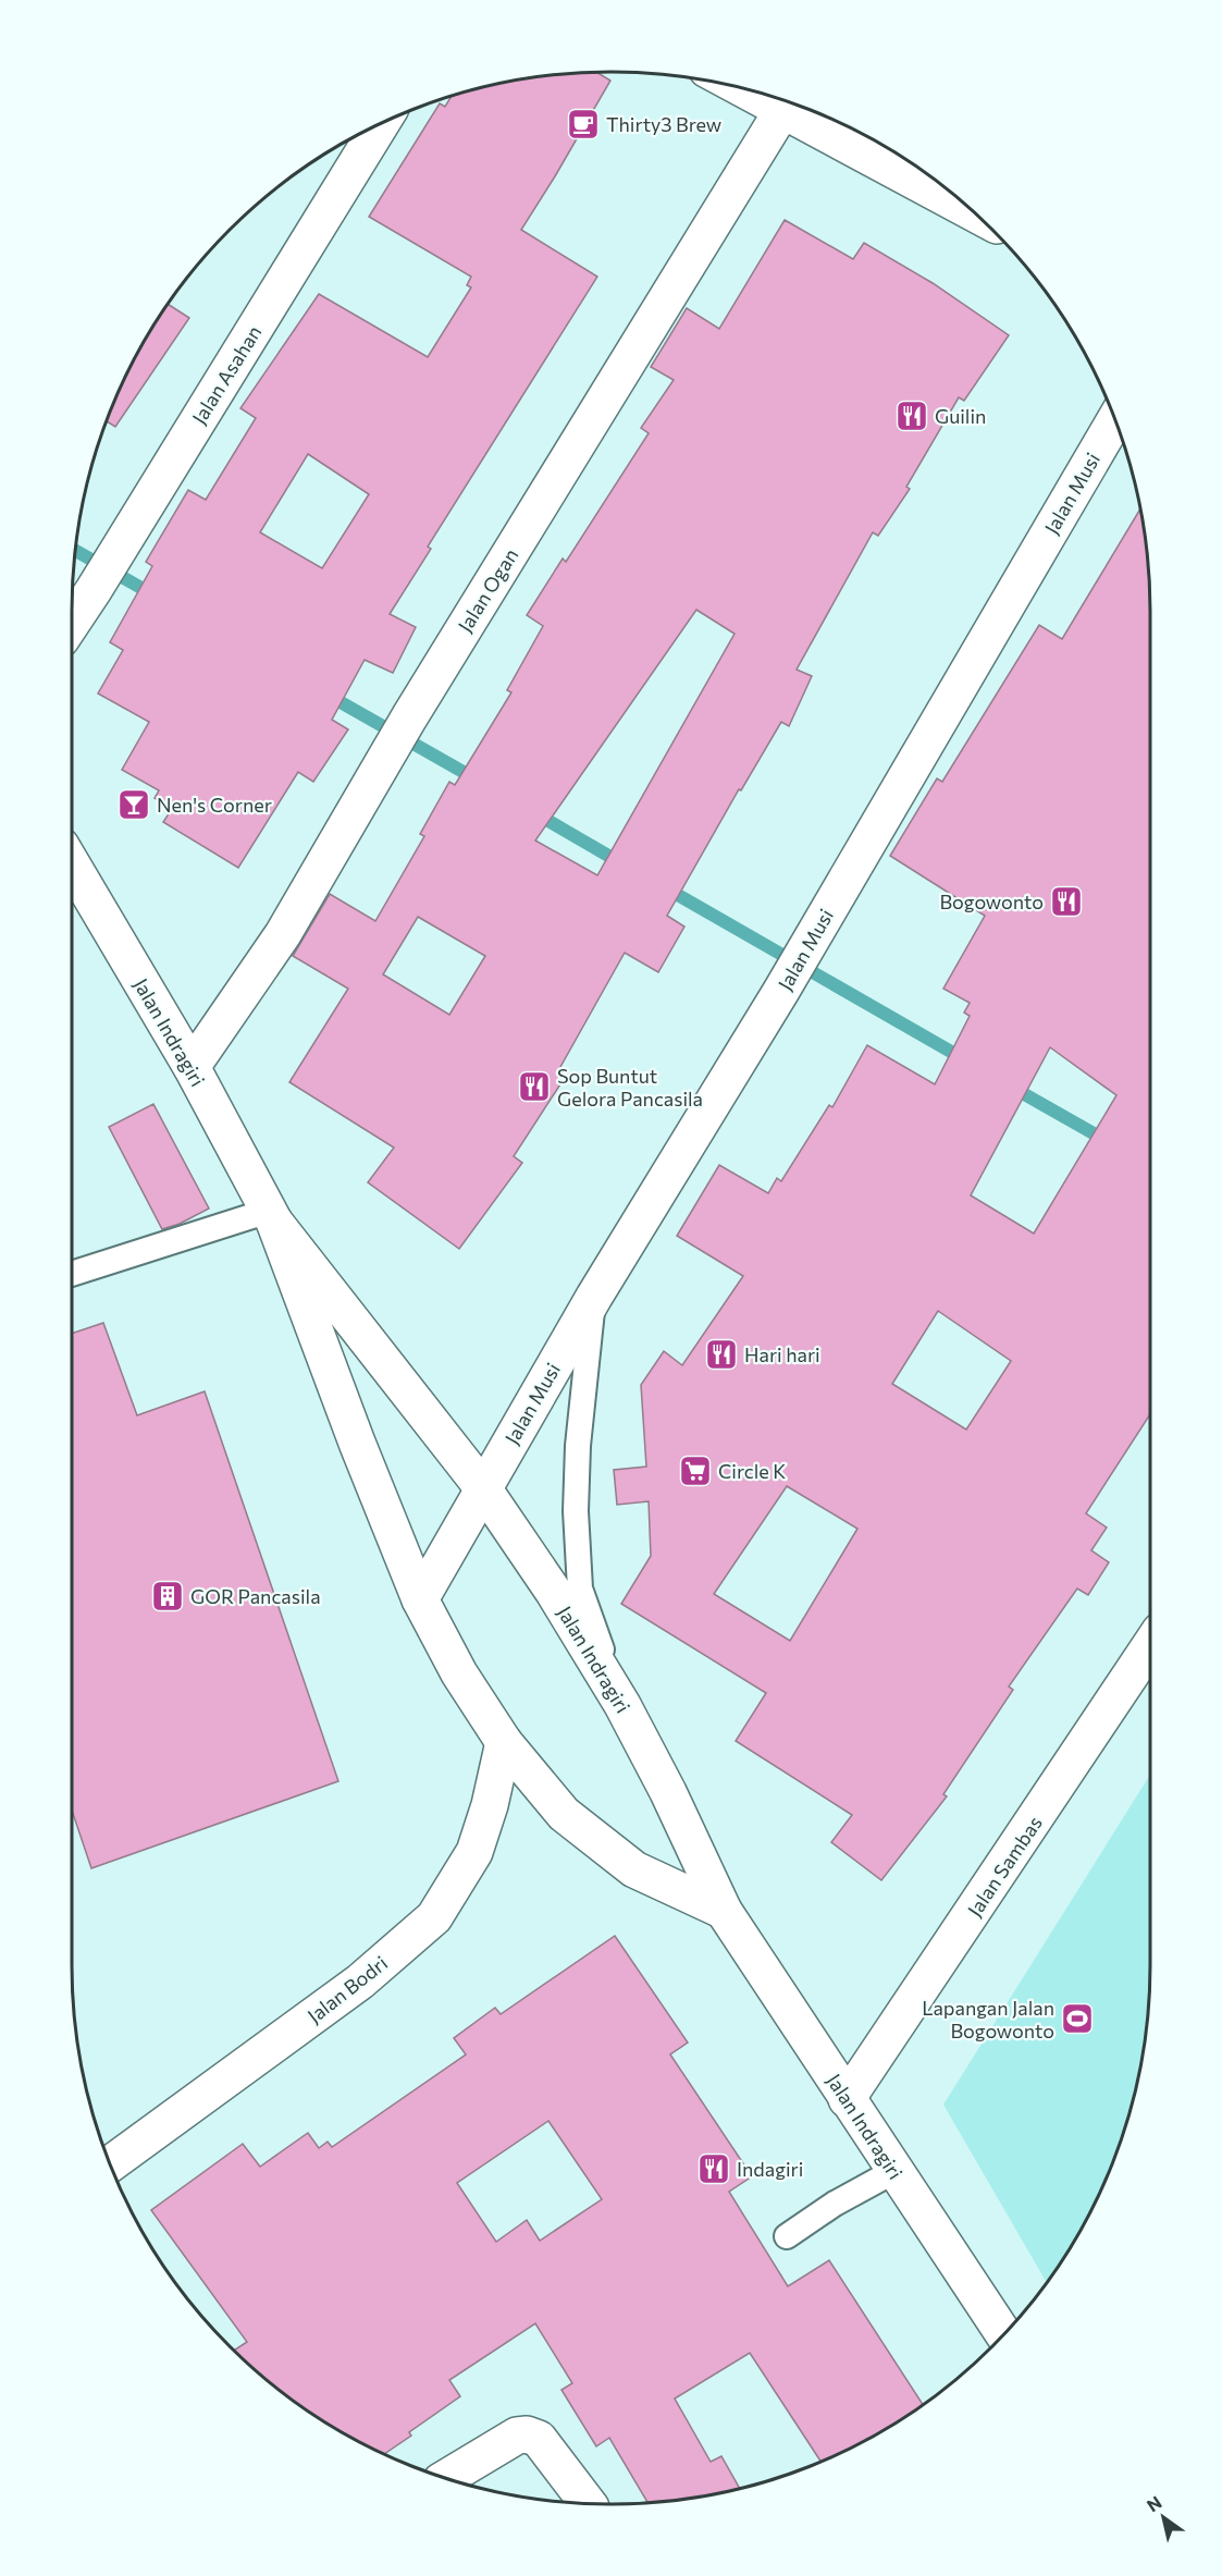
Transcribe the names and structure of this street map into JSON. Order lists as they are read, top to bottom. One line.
{"streets":{"street":["Jalan Asahan","Jalan Musi","Jalan Ogan","Jalan Indragiri","Jalan Sambas","Jalan Bodri"]},"crossings":[["Jalan Musi","Jalan Indragiri"],["Jalan Ogan","Jalan Indragiri"],["Jalan Indragiri","Jalan Sambas"],["Jalan Indragiri","Jalan Bodri"]],"places":{"cafe":["Thirty3 Brew"],"restaurant":["Guilin","Bogowonto","Sop Buntut Gelora Pancasila","Hari hari","Indagiri"],"bar":["Nen's Corner"],"supermarket":["Circle K"],"building":["GOR Pancasila"],"sports":["Lapangan Jalan Bogowonto"]},"north":"top left"}
